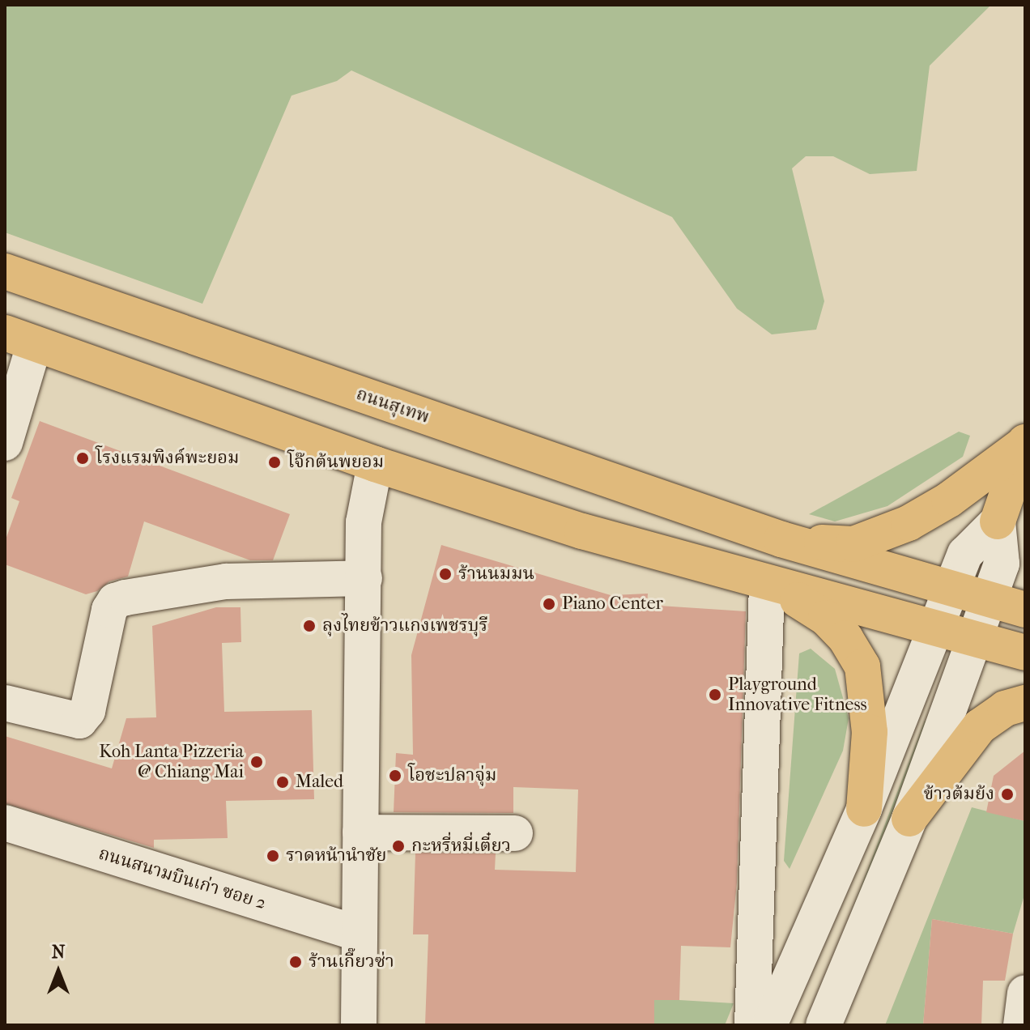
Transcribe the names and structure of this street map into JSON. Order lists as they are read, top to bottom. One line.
{"streets":{"main road":["ถนนสุเทพ"],"street":["ถนนสนามบินเก่า ซอย 2"]},"places":["โรงแรมพิงค์พะยอม","โจ๊กต้นพยอม","ร้านนมมน","Piano Center","ลุงไทยข้าวแกงเพชรบุรี","Playground Innovative Fitness","Koh Lanta Pizzeria @ Chiang Mai","โอชะปลาจุ่ม","Maled","ข้าวต้มย้ง","กะหรี่หมี่เตี๋ยว","ราดหน้านำชัย","ร้านเกี๊ยวซ่า"],"north":"top"}
